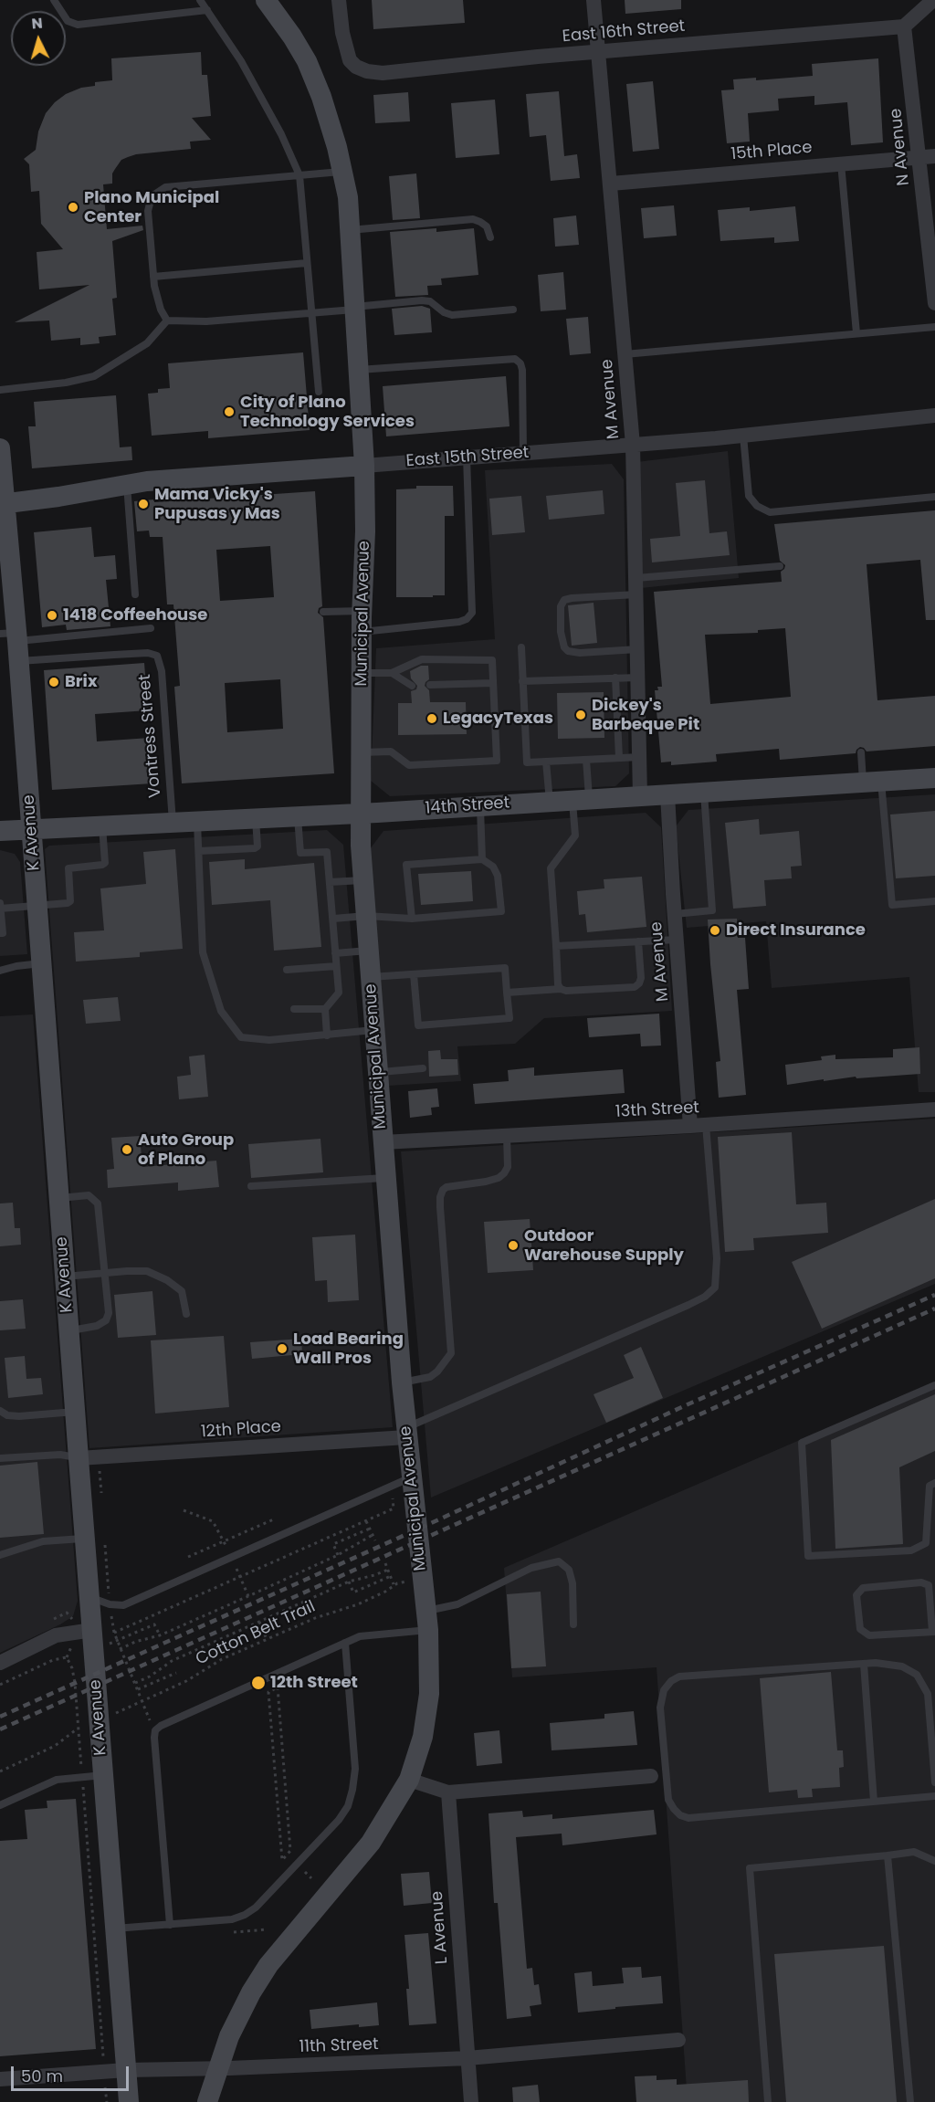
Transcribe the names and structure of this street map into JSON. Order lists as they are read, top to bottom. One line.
{"streets":{"main road":["East 15th Street","Municipal Avenue","14th Street","K Avenue"],"street":["East 16th Street","N Avenue","15th Place","M Avenue","13th Street","12th Place","L Avenue","11th Street"],"lane":["Vontress Street"],"path":["Cotton Belt Trail"]},"crossings":[["East 16th Street","N Avenue"],["East 16th Street","M Avenue"],["N Avenue","15th Place"],["15th Place","M Avenue"],["M Avenue","East 15th Street"],["M Avenue","14th Street"],["M Avenue","13th Street"],["East 15th Street","Municipal Avenue"],["East 15th Street","K Avenue"],["Municipal Avenue","14th Street"],["Municipal Avenue","13th Street"],["Municipal Avenue","12th Place"],["Municipal Avenue","11th Street"],["Vontress Street","14th Street"],["Vontress Street","K Avenue"],["14th Street","K Avenue"],["K Avenue","12th Place"],["K Avenue","11th Street"],["L Avenue","11th Street"]],"places":["Plano Municipal Center","City of Plano Technology Services","Mama Vicky's Pupusas y Mas","1418 Coffeehouse","Brix","Dickey's Barbeque Pit","LegacyTexas","Direct Insurance","Auto Group of Plano","Outdoor Warehouse Supply","Load Bearing Wall Pros","12th Street"],"scale_bar":"50 m","north":"top"}
